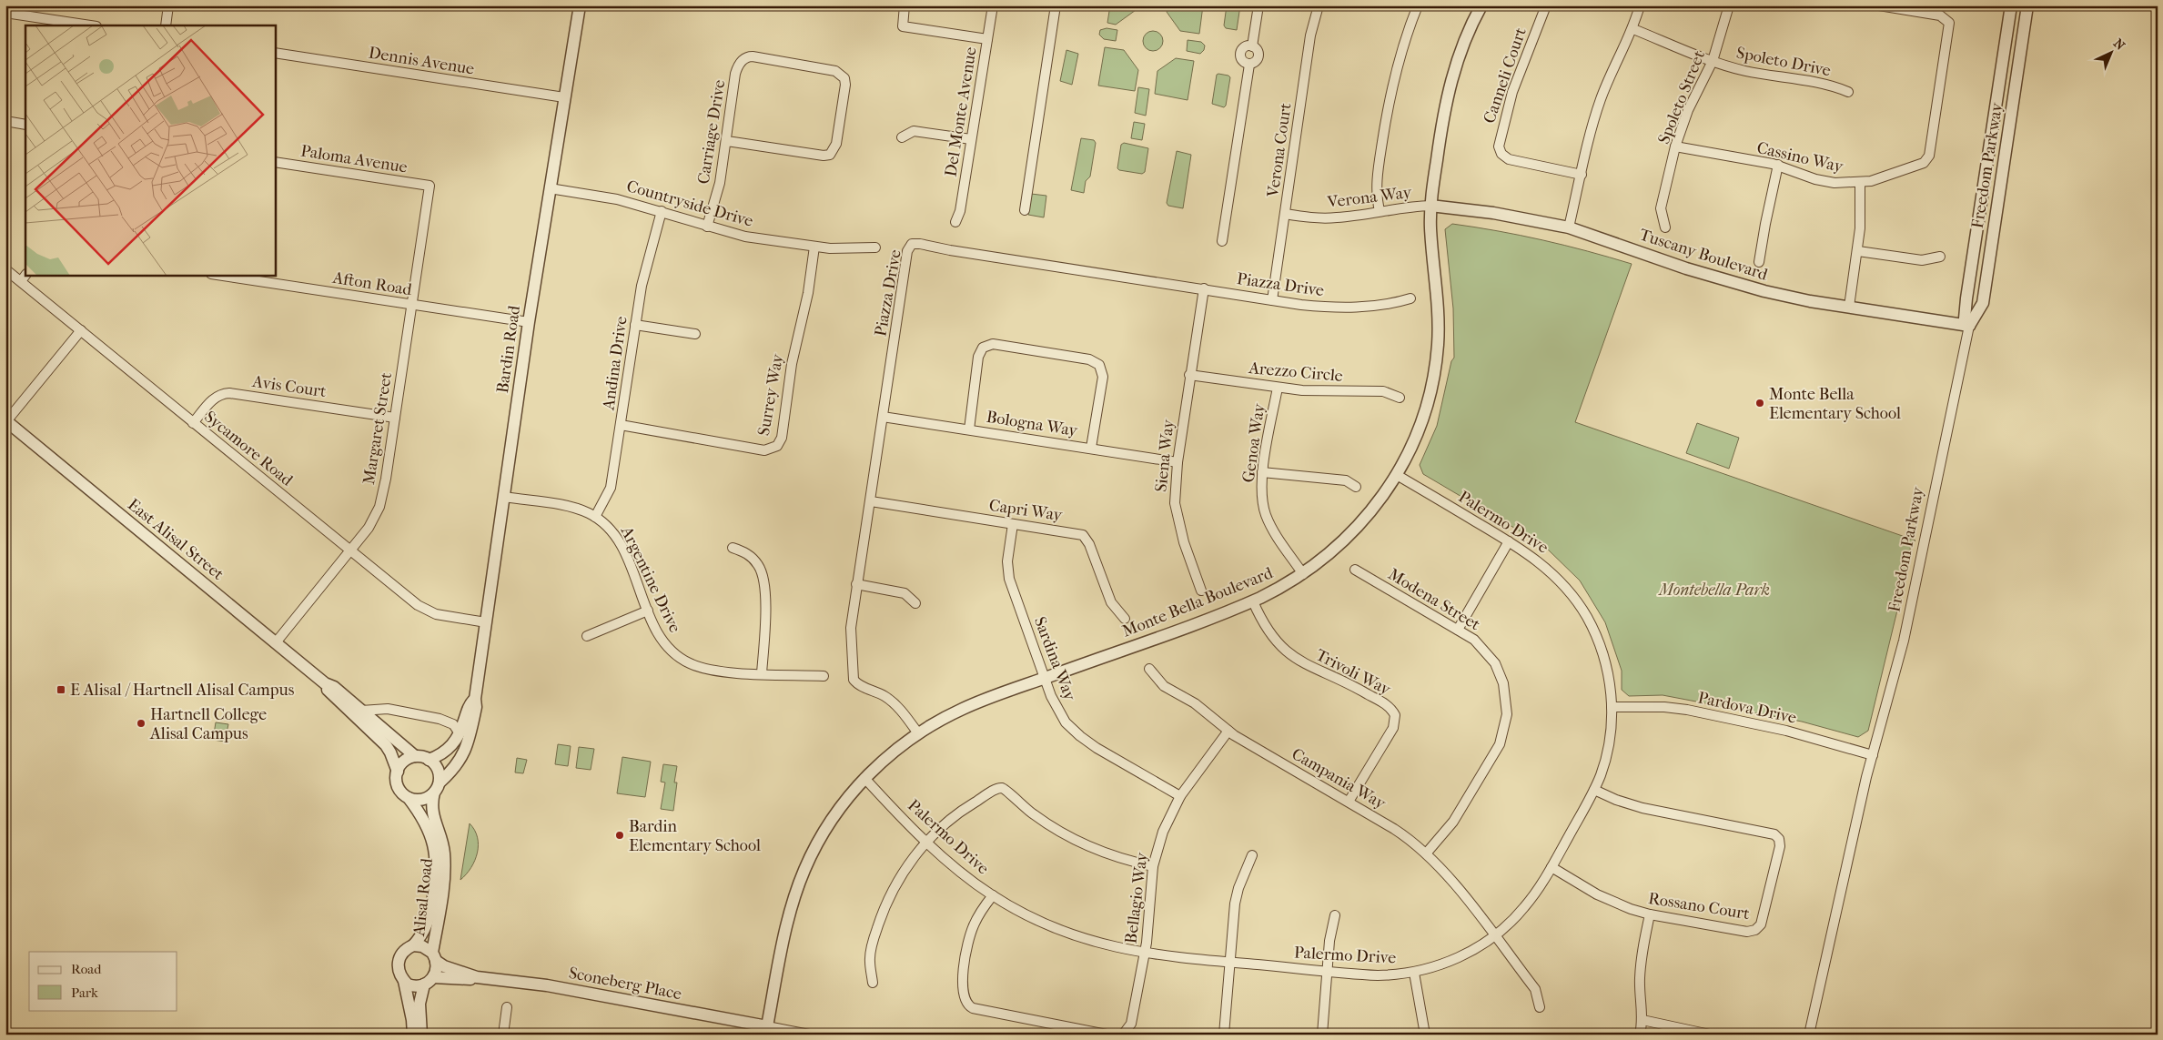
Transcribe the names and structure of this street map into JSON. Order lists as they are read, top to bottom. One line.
{"streets":{"street":["Dennis Avenue","Spoleto Drive","Canneli Court","Spoleto Street","Del Monte Avenue","Carriage Drive","Verona Court","Cassino Way","Paloma Avenue","Freedom Parkway","Verona Way","Countryside Drive","Tuscany Boulevard","Afton Road","Piazza Drive","Bardin Road","Andina Drive","Arezzo Circle","Avis Court","Surrey Way","Bologna Way","Margaret Street","Genoa Way","Sycamore Road","Siena Way","Capri Way","Palermo Drive","East Alisal Street","Argentine Drive","Modena Street","Monte Bella Boulevard","Sardina Way","Trivoli Way","Pardova Drive","Campania Way","Alisal Road","Bellagio Way","Rossano Court","Sconeberg Place"]},"crossings":[["Dennis Avenue","Bardin Road"],["Spoleto Drive","Spoleto Street"],["Spoleto Street","Cassino Way"],["Carriage Drive","Countryside Drive"],["Verona Court","Verona Way"],["Verona Court","Piazza Drive"],["Paloma Avenue","Margaret Street"],["Freedom Parkway","Tuscany Boulevard"],["Freedom Parkway","Pardova Drive"],["Verona Way","Tuscany Boulevard"],["Verona Way","Monte Bella Boulevard"],["Countryside Drive","Bardin Road"],["Countryside Drive","Andina Drive"],["Countryside Drive","Surrey Way"],["Tuscany Boulevard","Monte Bella Boulevard"],["Afton Road","Bardin Road"],["Afton Road","Margaret Street"],["Piazza Drive","Bologna Way"],["Piazza Drive","Siena Way"],["Piazza Drive","Capri Way"],["Piazza Drive","Monte Bella Boulevard"],["Bardin Road","Sycamore Road"],["Bardin Road","East Alisal Street"],["Bardin Road","Argentine Drive"],["Bardin Road","Alisal Road"],["Andina Drive","Surrey Way"],["Andina Drive","Argentine Drive"],["Arezzo Circle","Genoa Way"],["Arezzo Circle","Siena Way"],["Avis Court","Margaret Street"],["Avis Court","Sycamore Road"],["Bologna Way","Siena Way"],["Margaret Street","Sycamore Road"],["Margaret Street","East Alisal Street"],["Genoa Way","Monte Bella Boulevard"],["Capri Way","Sardina Way"],["Palermo Drive","Monte Bella Boulevard"],["Palermo Drive","Pardova Drive"],["Palermo Drive","Campania Way"],["Palermo Drive","Bellagio Way"],["Palermo Drive","Rossano Court"],["East Alisal Street","Alisal Road"],["Modena Street","Campania Way"],["Monte Bella Boulevard","Sardina Way"],["Monte Bella Boulevard","Trivoli Way"],["Monte Bella Boulevard","Sconeberg Place"],["Sardina Way","Bellagio Way"],["Trivoli Way","Campania Way"],["Campania Way","Bellagio Way"],["Alisal Road","Sconeberg Place"]],"parks":["Montebella Park"],"places":{"other":["Monte Bella Elementary School","Hartnell College Alisal Campus","Bardin Elementary School"],"transit":["E Alisal / Hartnell Alisal Campus"]},"legend":["Road","Park"],"north":"top right"}
